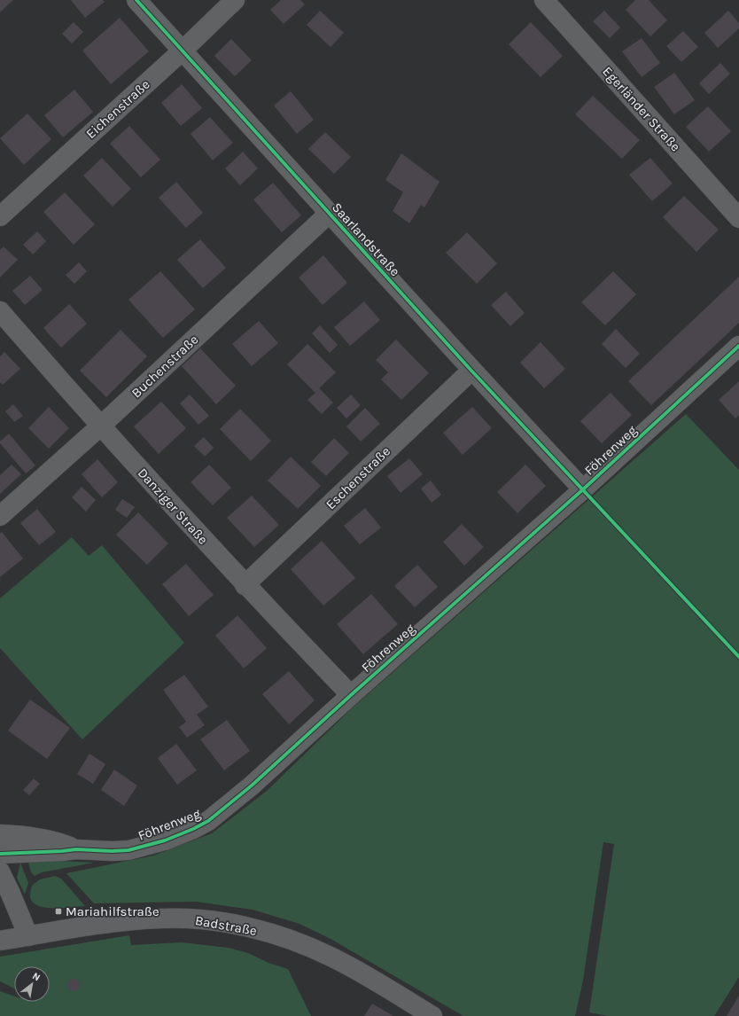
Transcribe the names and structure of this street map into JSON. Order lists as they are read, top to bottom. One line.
{"streets":{"street":["Eichenstraße","Egerländer Straße","Saarlandstraße","Buchenstraße","Föhrenweg","Eschenstraße","Danziger Straße","Badstraße"]},"crossings":[["Eichenstraße","Saarlandstraße"],["Saarlandstraße","Buchenstraße"],["Saarlandstraße","Föhrenweg"],["Saarlandstraße","Eschenstraße"],["Buchenstraße","Danziger Straße"],["Föhrenweg","Danziger Straße"],["Eschenstraße","Danziger Straße"]],"places":{"transit":["Mariahilfstraße"]},"north":"top right"}
